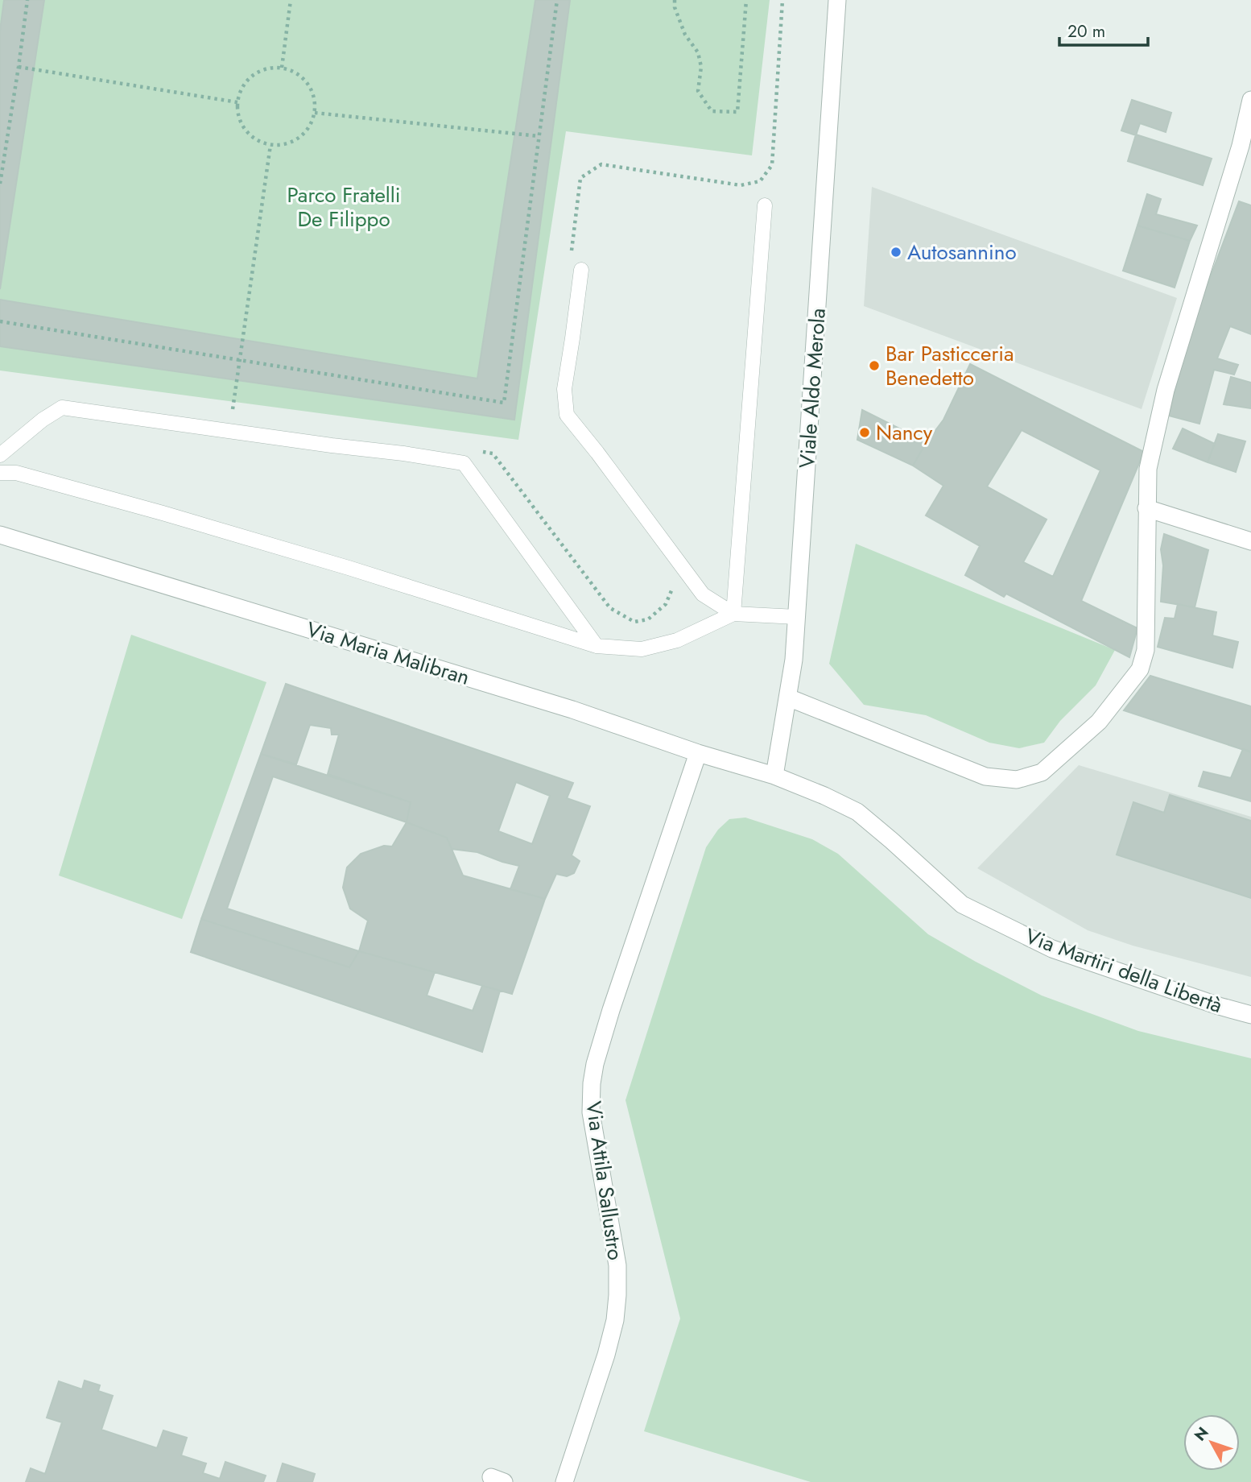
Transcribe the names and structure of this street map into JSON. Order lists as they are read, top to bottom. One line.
{"streets":{"street":["Viale Aldo Merola","Via Maria Malibran","Via Martiri della Libertà","Via Attila Sallustro"]},"crossings":[["Viale Aldo Merola","Via Maria Malibran"],["Viale Aldo Merola","Via Martiri della Libertà"],["Via Maria Malibran","Via Martiri della Libertà"],["Via Maria Malibran","Via Attila Sallustro"]],"parks":["Parco Fratelli De Filippo"],"places":["Autosannino","Bar Pasticceria Benedetto","Nancy"],"scale_bar":"20 m","north":"top left"}
